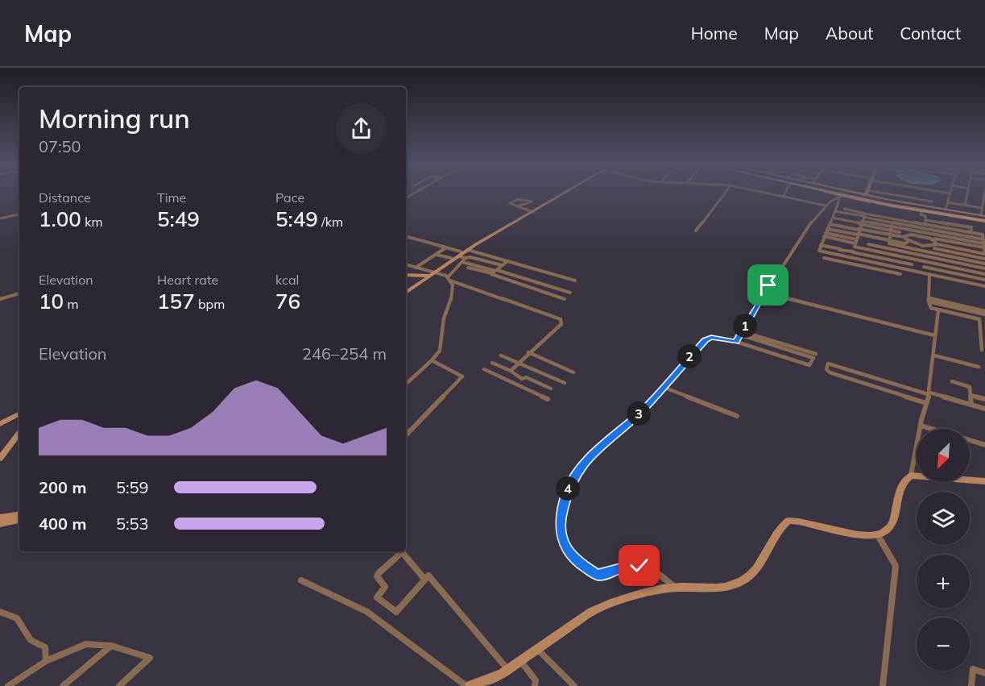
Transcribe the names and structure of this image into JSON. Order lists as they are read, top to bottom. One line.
{"north":"bottom left","page":{"header":"Map","nav":["Home","Map","About","Contact"],"heading":["Morning run","07:50"],"stats":[["Distance","1.00 km"],["Time","5:49"],["Pace","5:49 /km"],["Elevation","10 m"],["Heart rate","157 bpm"],["kcal","76"]],"pins":["1","2","3","4"],"chart":["Elevation","246–254 m"],"map_buttons":["+","−"],"list":[{"name":"200 m","note":"5:59"},{"name":"400 m","note":"5:53"}]}}
